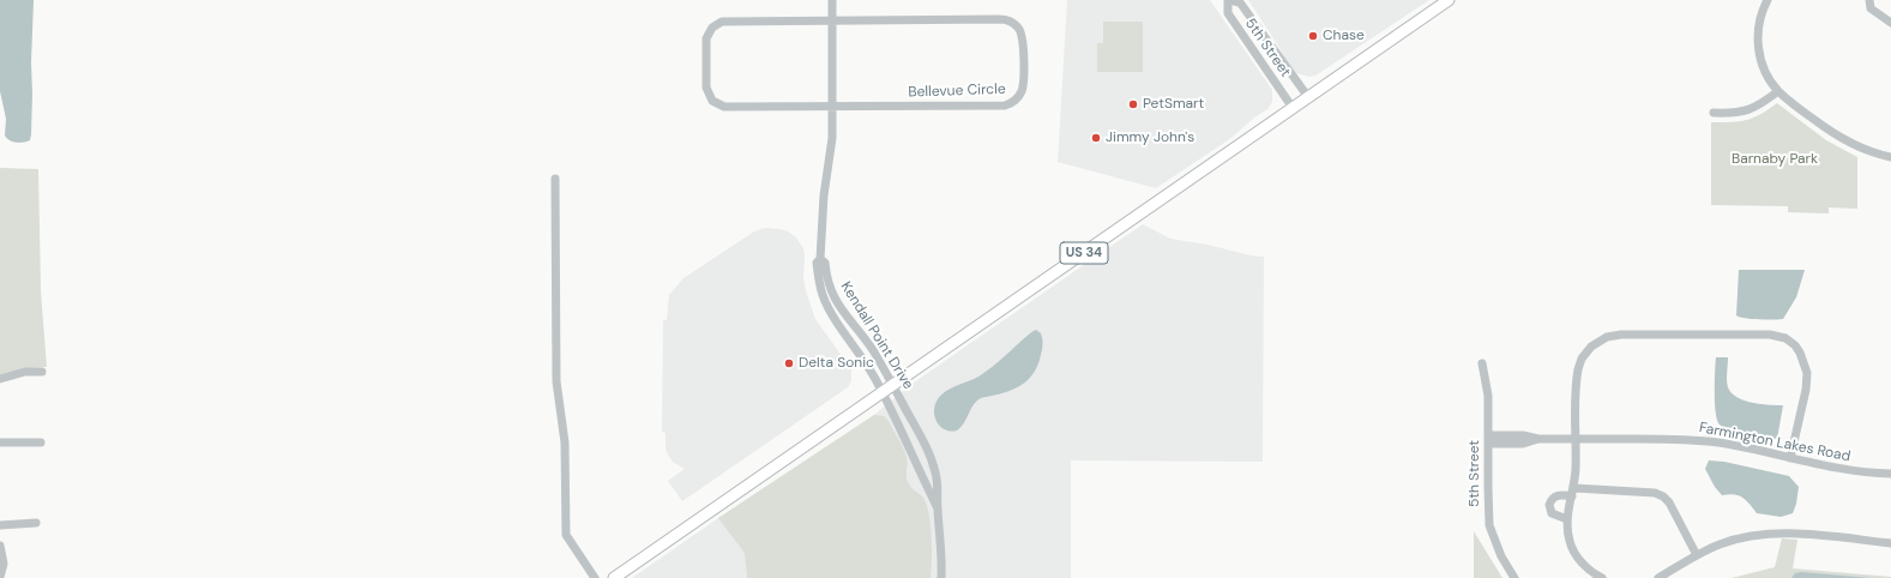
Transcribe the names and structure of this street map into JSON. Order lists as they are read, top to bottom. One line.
{"streets":{"main road":["US 34"],"street":["5th Street","Bellevue Circle","Kendall Point Drive","Farmington Lakes Road"]},"crossings":[["5th Street","US 34"],["5th Street","Farmington Lakes Road"],["Bellevue Circle","Kendall Point Drive"],["US 34","Kendall Point Drive"]],"parks":["Barnaby Park"],"places":["Chase","PetSmart","Jimmy John's","Delta Sonic"]}
